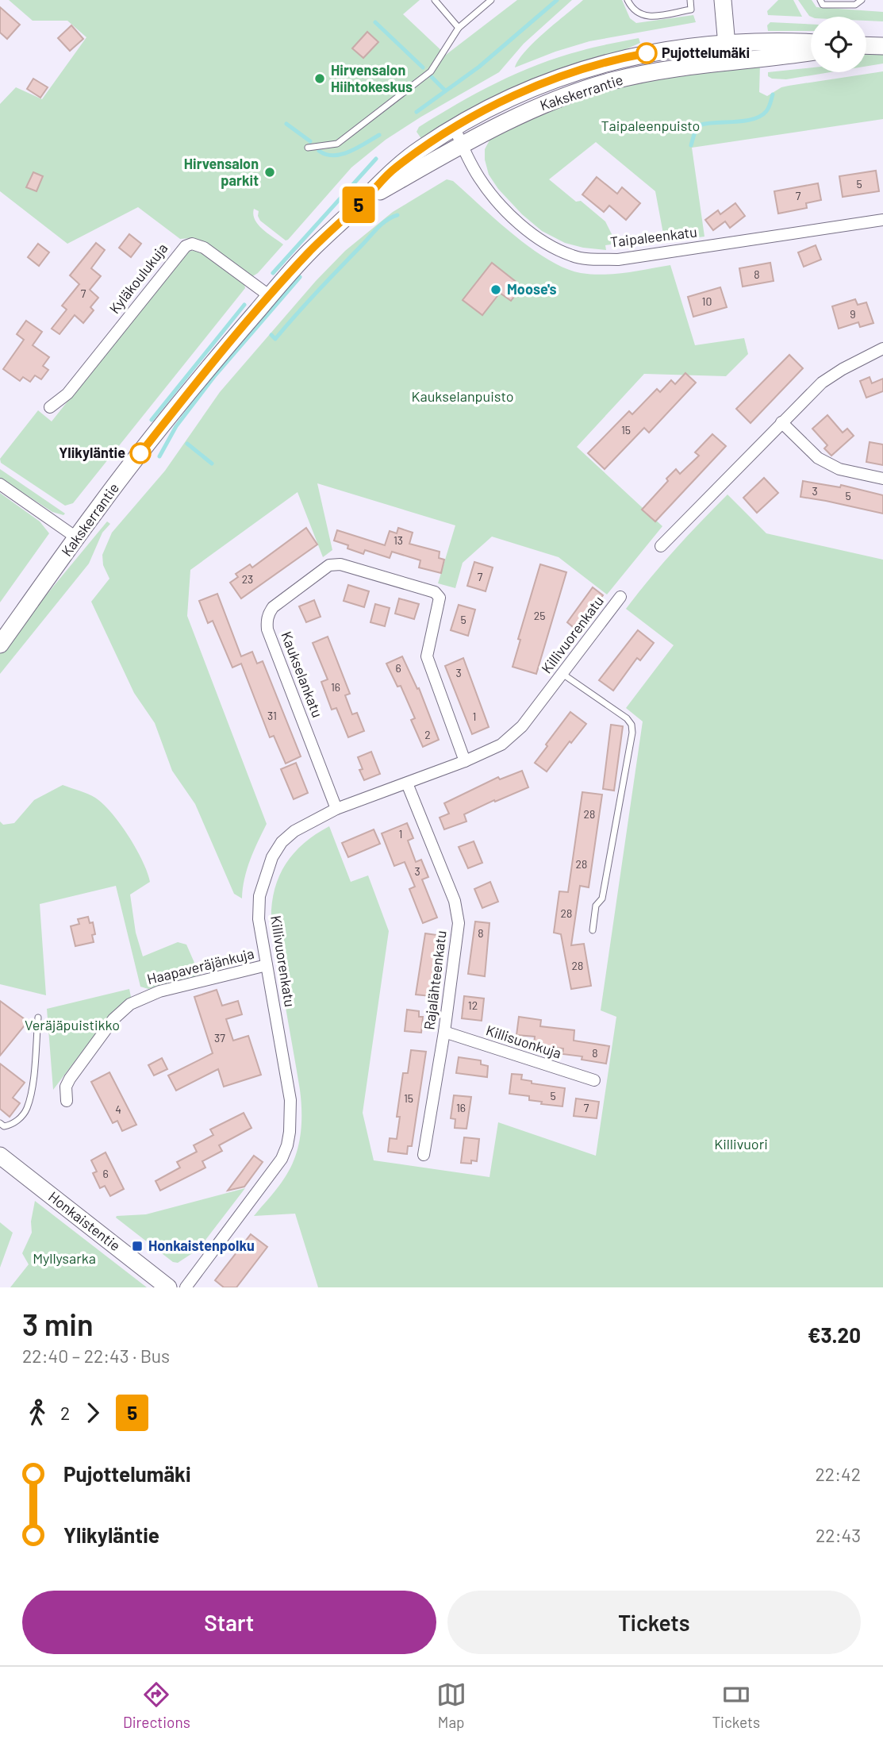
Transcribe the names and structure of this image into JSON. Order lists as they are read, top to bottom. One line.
{"streets":{"main road":["Kakskerrantie","Honkaistentie"],"street":["Taipaleenkatu","Kyläkoulukuja","Killivuorenkatu","Kaukselankatu","Haapaveräjänkuja","Rajalähteenkatu","Killisuonkuja"]},"crossings":[["Kakskerrantie","Taipaleenkatu"],["Kakskerrantie","Kyläkoulukuja"],["Killivuorenkatu","Kaukselankatu"],["Killivuorenkatu","Haapaveräjänkuja"],["Killivuorenkatu","Rajalähteenkatu"],["Rajalähteenkatu","Killisuonkuja"]],"parks":["Taipaleenpuisto","Kaukselanpuisto","Veräjäpuistikko","Killivuori","Myllysarka"],"places":{"other":["Pujottelumäki","Hirvensalon Hiihtokeskus","Hirvensalon parkit","Moose's","Ylikyläntie"],"transit":["Honkaistenpolku"]},"lines":["bus line 5"],"house_numbers":["5","7","8","7","10","9","15","3","5","13","7","23","25","5","6","3","16","31","1","2","28","1","28","3","28","8","28","12","37","8","5","15","16","7","4","6"],"page":{"on_map":"5","heading":["3 min","22:40 – 22:43 · Bus","€3.20"],"legs":["2","5"],"list":[{"name":"Pujottelumäki","value":"22:42"},{"name":"Ylikyläntie","value":"22:43"}],"buttons":["Start","Tickets"],"tabs":["Directions","Map","Tickets"]}}
